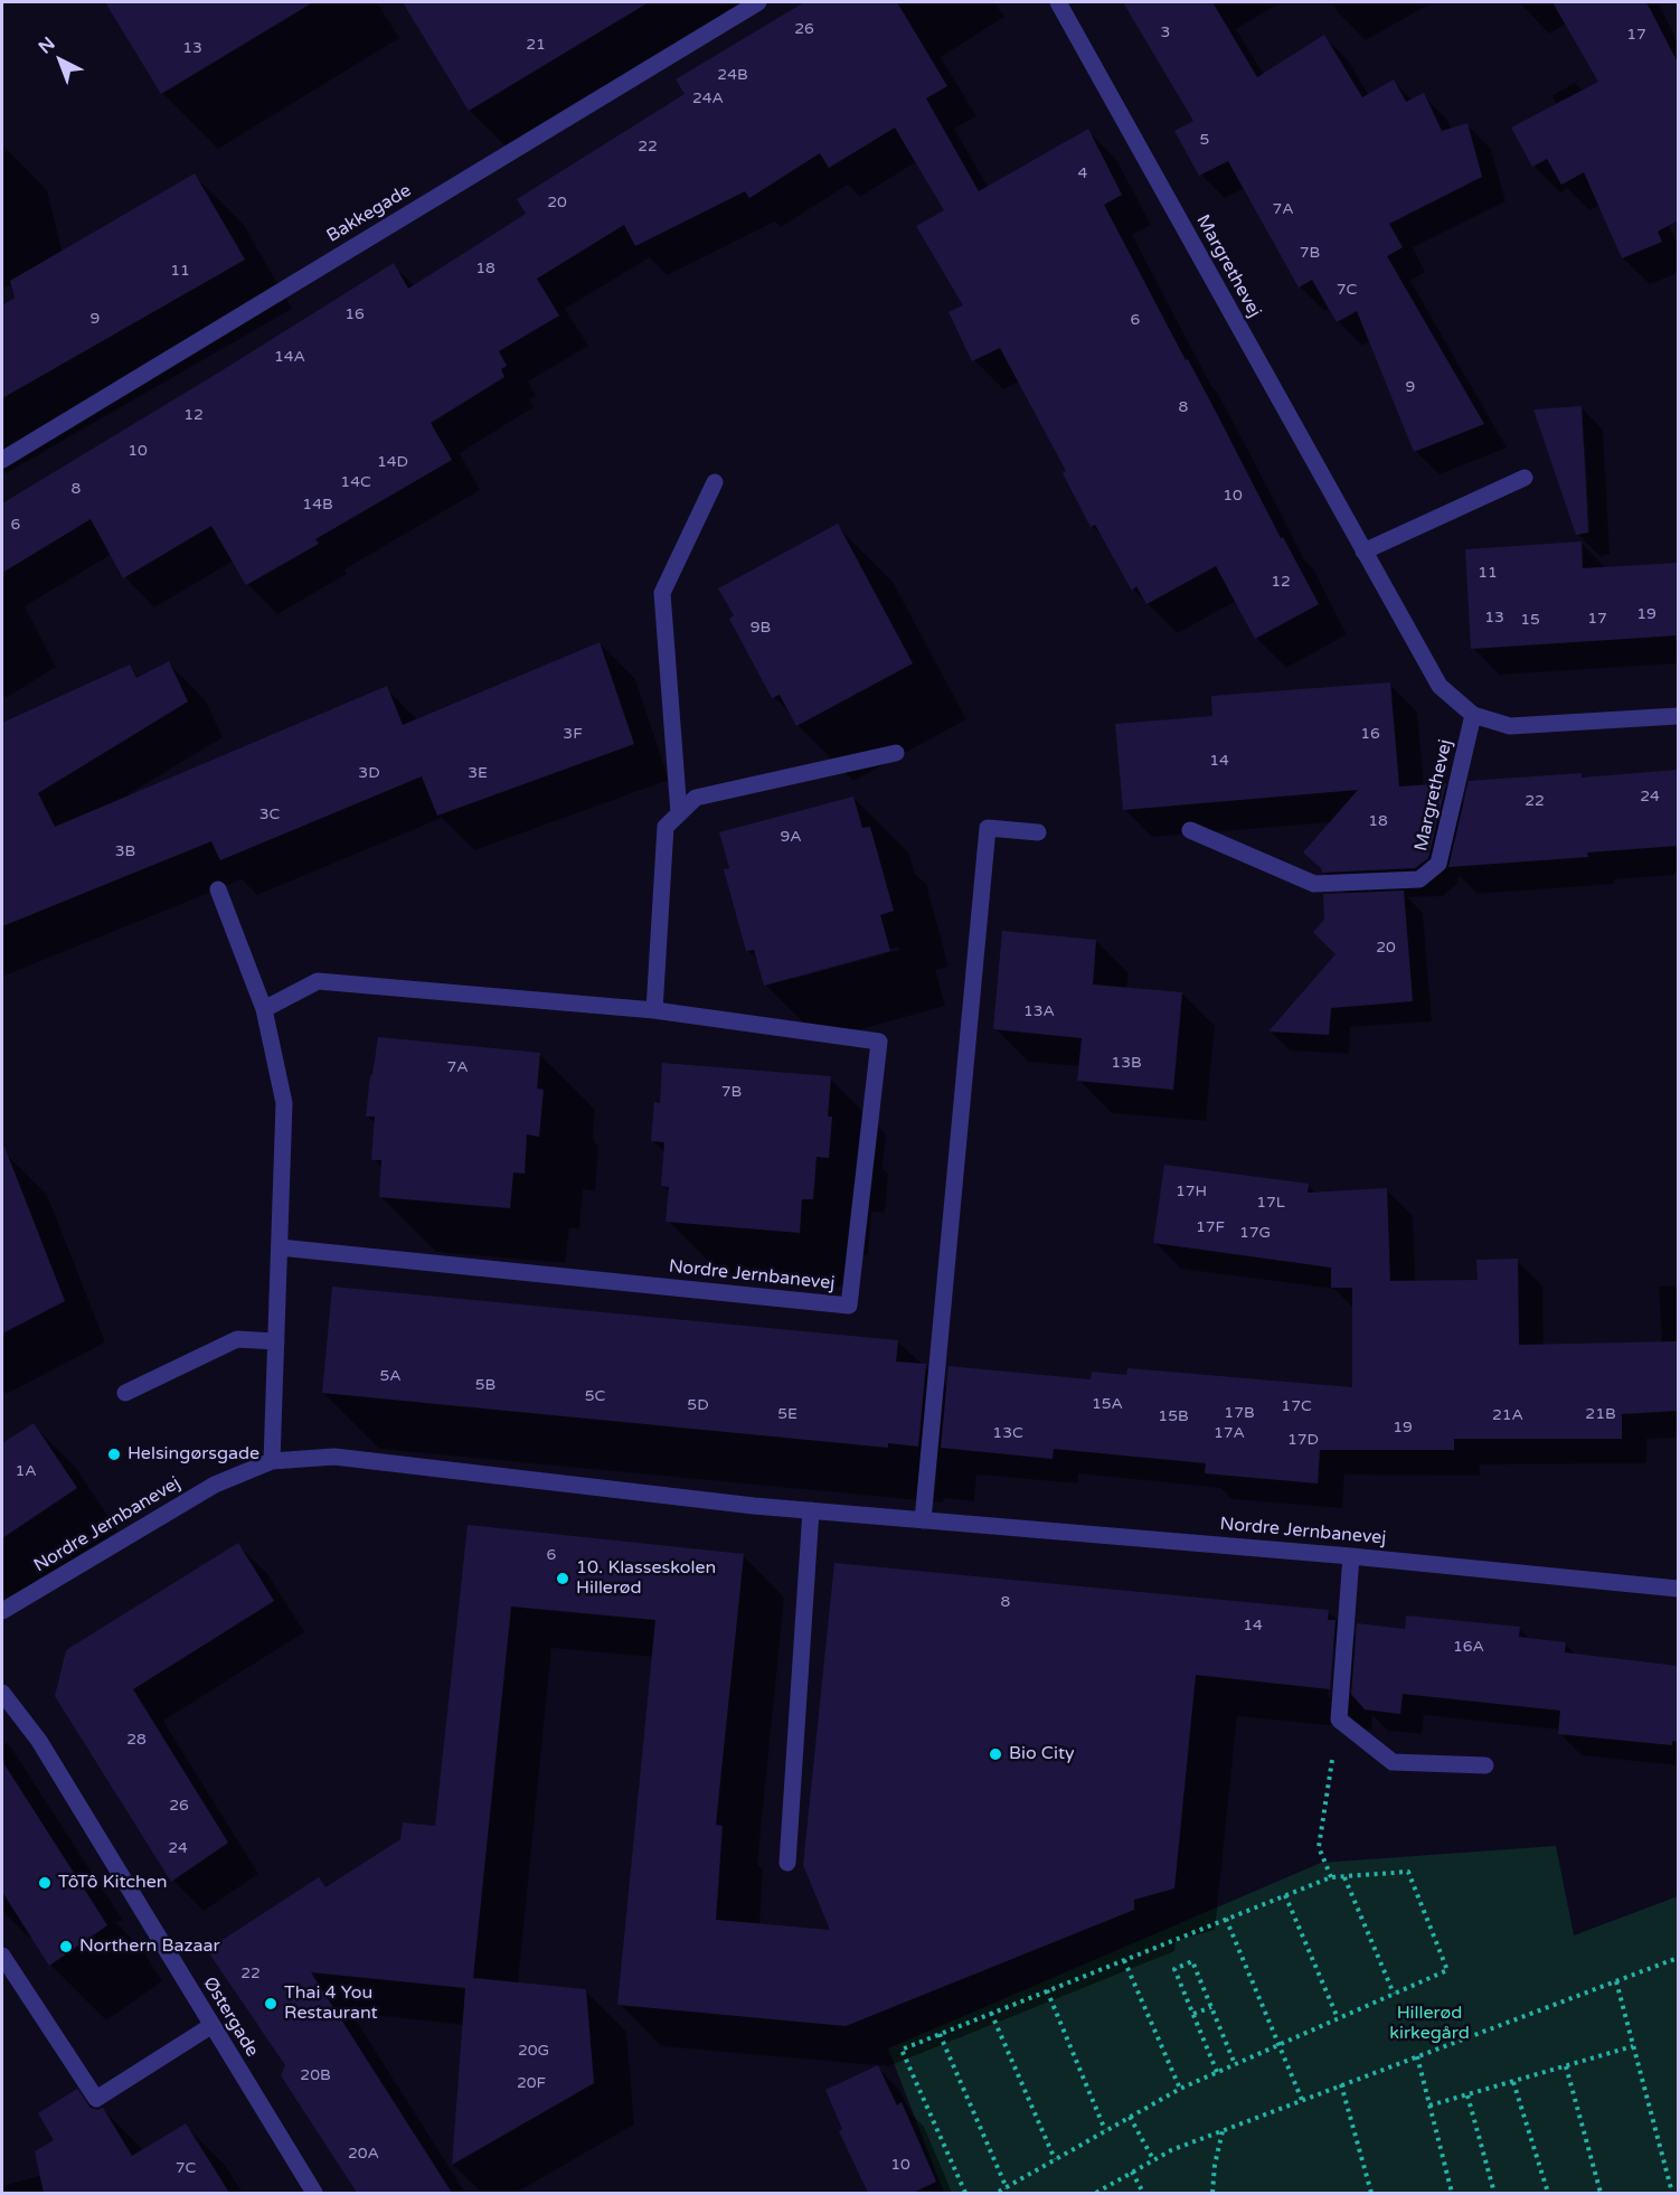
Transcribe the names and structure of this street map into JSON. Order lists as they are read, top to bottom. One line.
{"streets":{"street":["Bakkegade","Margrethevej","Nordre Jernbanevej","Østergade"]},"parks":["Hillerød kirkegård"],"places":["Helsingørsgade","10. Klasseskolen Hillerød","Bio City","TôTô Kitchen","Northern Bazaar","Thai 4 You Restaurant"],"house_numbers":["26","3","17","21","13","24B","24A","5","22","4","20","7A","7B","18","11","7C","16","9","6","14A","9","8","12","10","14D","14C","8","10","14B","6","11","12","19","13","17","15","9B","3F","16","14","3D","3E","24","22","3C","18","9A","3B","20","13A","13B","7A","7B","17H","17L","17F","17G","5A","5B","5C","15A","5D","17C","17B","5E","21B","21A","15B","19","13C","17A","17D","1A","6","8","14","16A","28","26","24","22","20G","20B","20F","20A","10","7C"],"north":"top left"}
